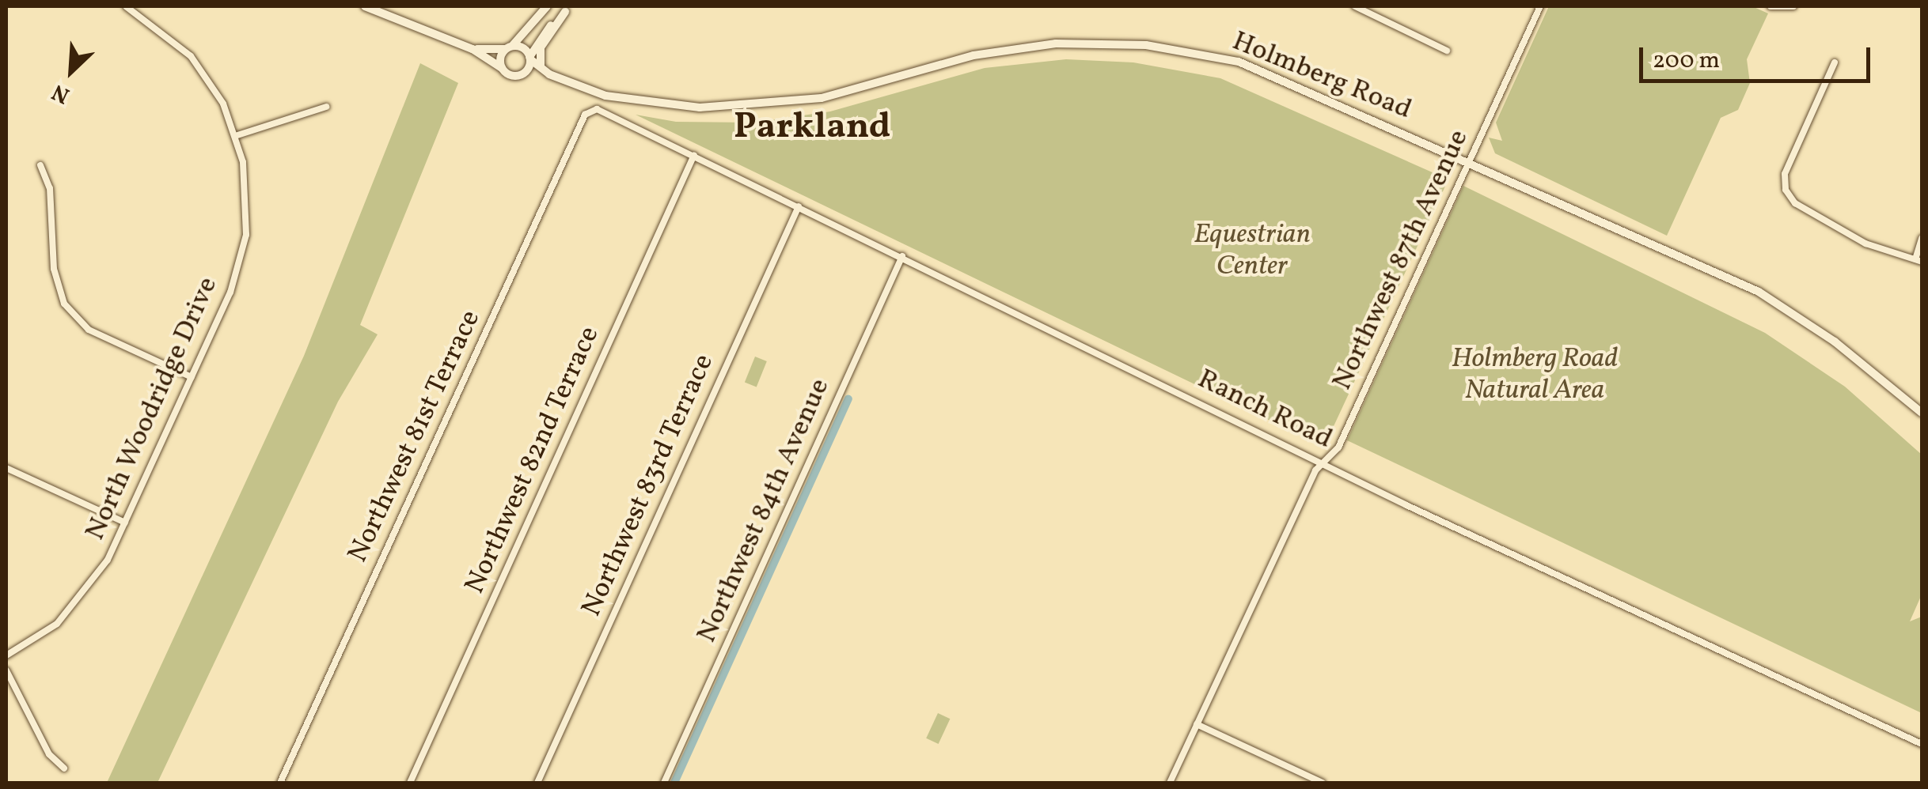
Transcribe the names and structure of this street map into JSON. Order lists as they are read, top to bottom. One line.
{"streets":{"street":["Holmberg Road","Northwest 87th Avenue","North Woodridge Drive","Ranch Road","Northwest 81st Terrace","Northwest 82nd Terrace","Northwest 83rd Terrace","Northwest 84th Avenue"]},"crossings":[["Holmberg Road","Northwest 87th Avenue"],["Northwest 87th Avenue","Ranch Road"],["Ranch Road","Northwest 81st Terrace"],["Ranch Road","Northwest 82nd Terrace"],["Ranch Road","Northwest 83rd Terrace"],["Ranch Road","Northwest 84th Avenue"]],"districts":["Parkland"],"parks":["Equestrian Center","Holmberg Road Natural Area"],"scale_bar":"200 m","north":"bottom left"}
